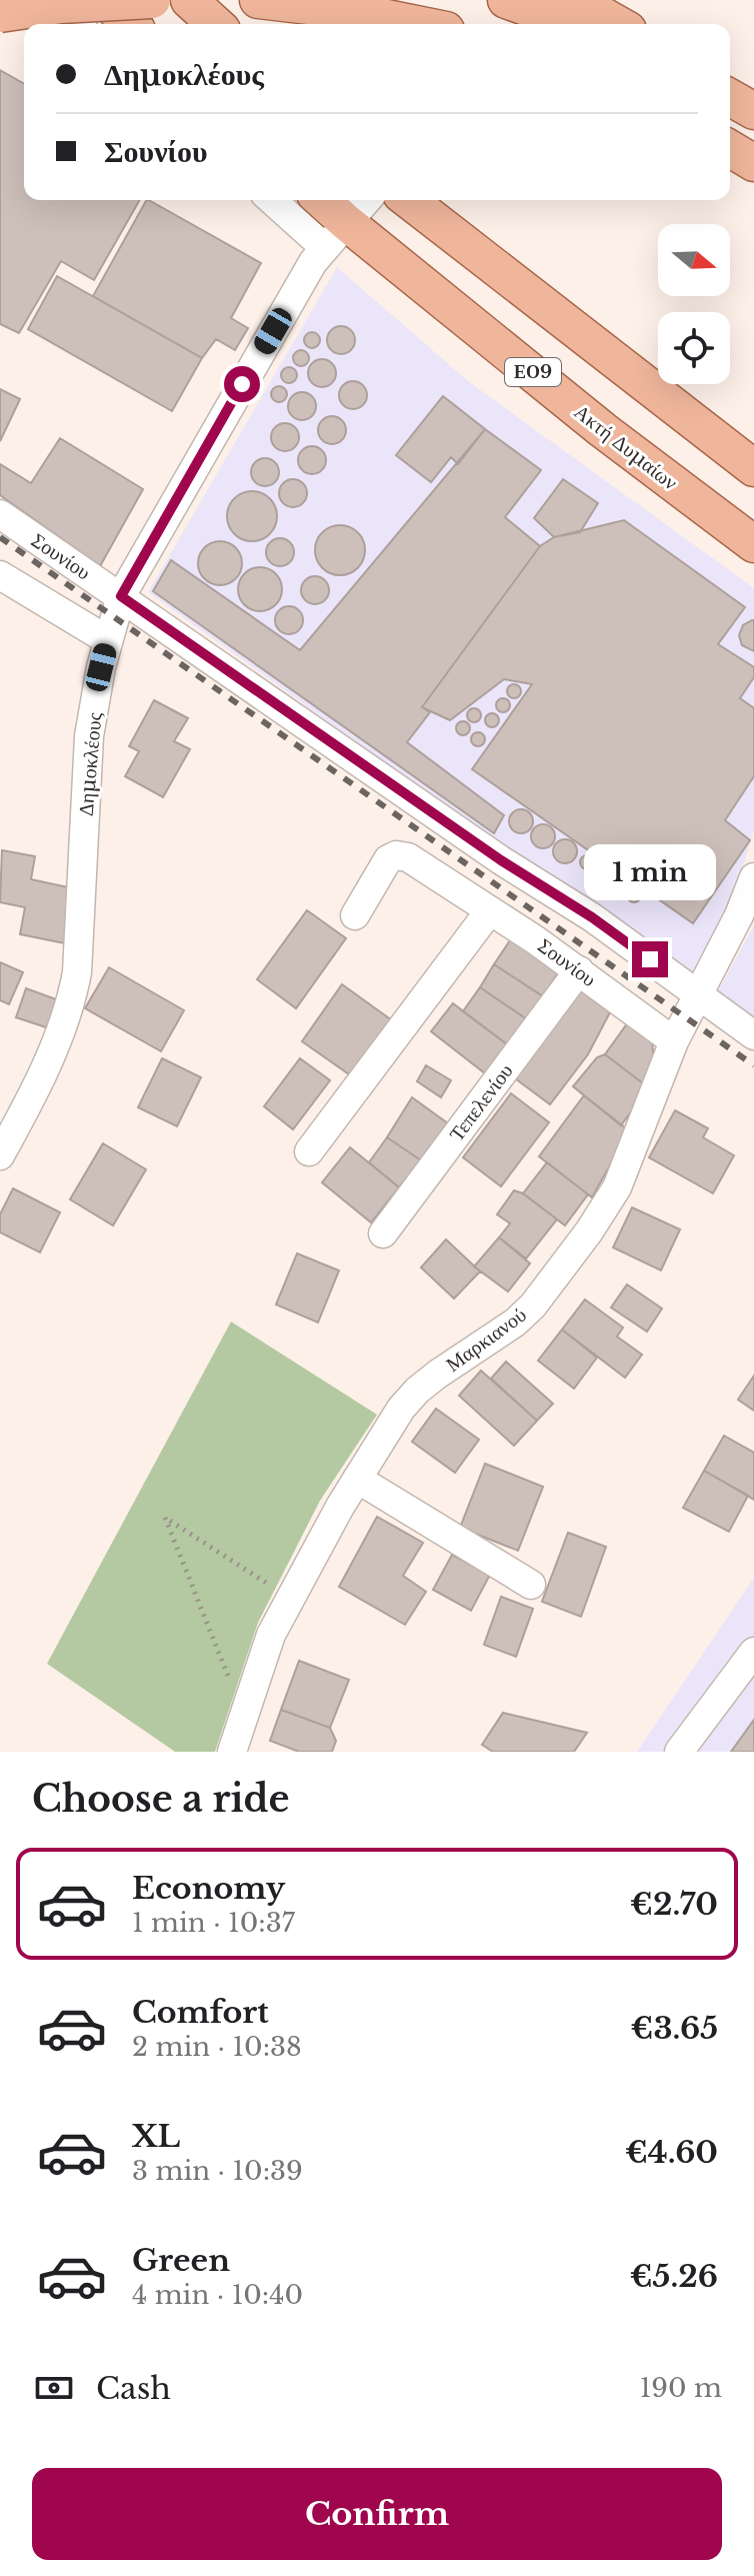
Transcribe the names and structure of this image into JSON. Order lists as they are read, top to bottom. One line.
{"streets":{"main road":["ΕΟ9","Ακτή Δυμαίων"],"street":["Σουνίου","Δημοκλέους","Τεπελενίου","Μαρκιανού"]},"crossings":[["Ακτή Δυμαίων","Δημοκλέους"],["Σουνίου","Δημοκλέους"],["Σουνίου","Τεπελενίου"],["Σουνίου","Μαρκιανού"]],"north":"right","page":{"banner":["Δημοκλέους","Σουνίου"],"bubble":"1 min","heading":"Choose a ride","list":[{"name":"Economy","note":"1 min · 10:37","value":"€2.70"},{"name":"Comfort","note":"2 min · 10:38","value":"€3.65"},{"name":"XL","note":"3 min · 10:39","value":"€4.60"},{"name":"Green","note":"4 min · 10:40","value":"€5.26"}],"pay":["Cash","190 m"],"buttons":"Confirm"}}
